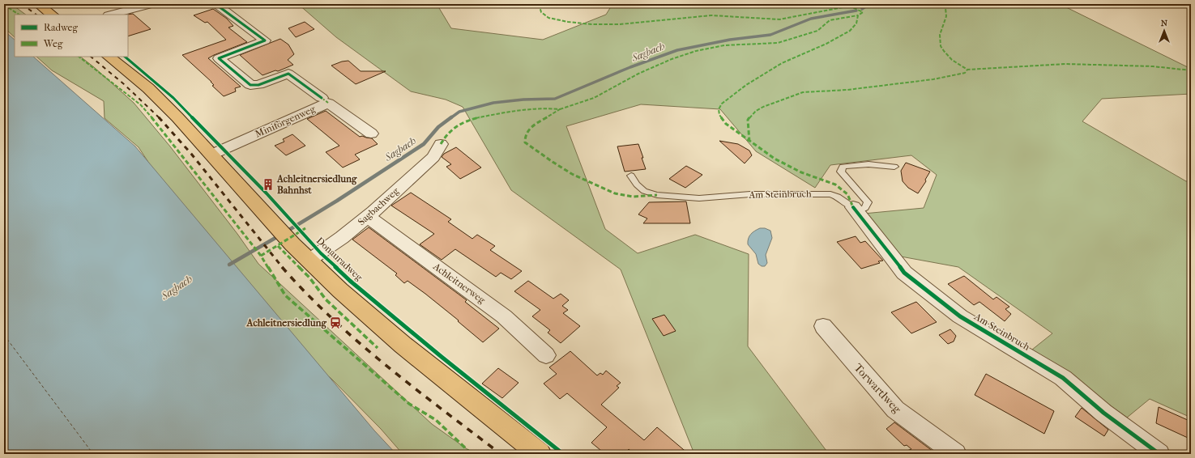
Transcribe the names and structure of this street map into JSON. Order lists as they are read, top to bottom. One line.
{"streets":{"street":["Miniförgenweg","Am Steinbruch","Sagbachweg","Achleitnerweg","Torwartlweg"],"cycle path":["Donauradweg"]},"crossings":[["Sagbachweg","Achleitnerweg"]],"water":["Sagbach"],"places":{"building":["Achleitnersiedlung Bahnhst"],"station":["Achleitnersiedlung"]},"legend":["Radweg","Weg"],"north":"top"}
